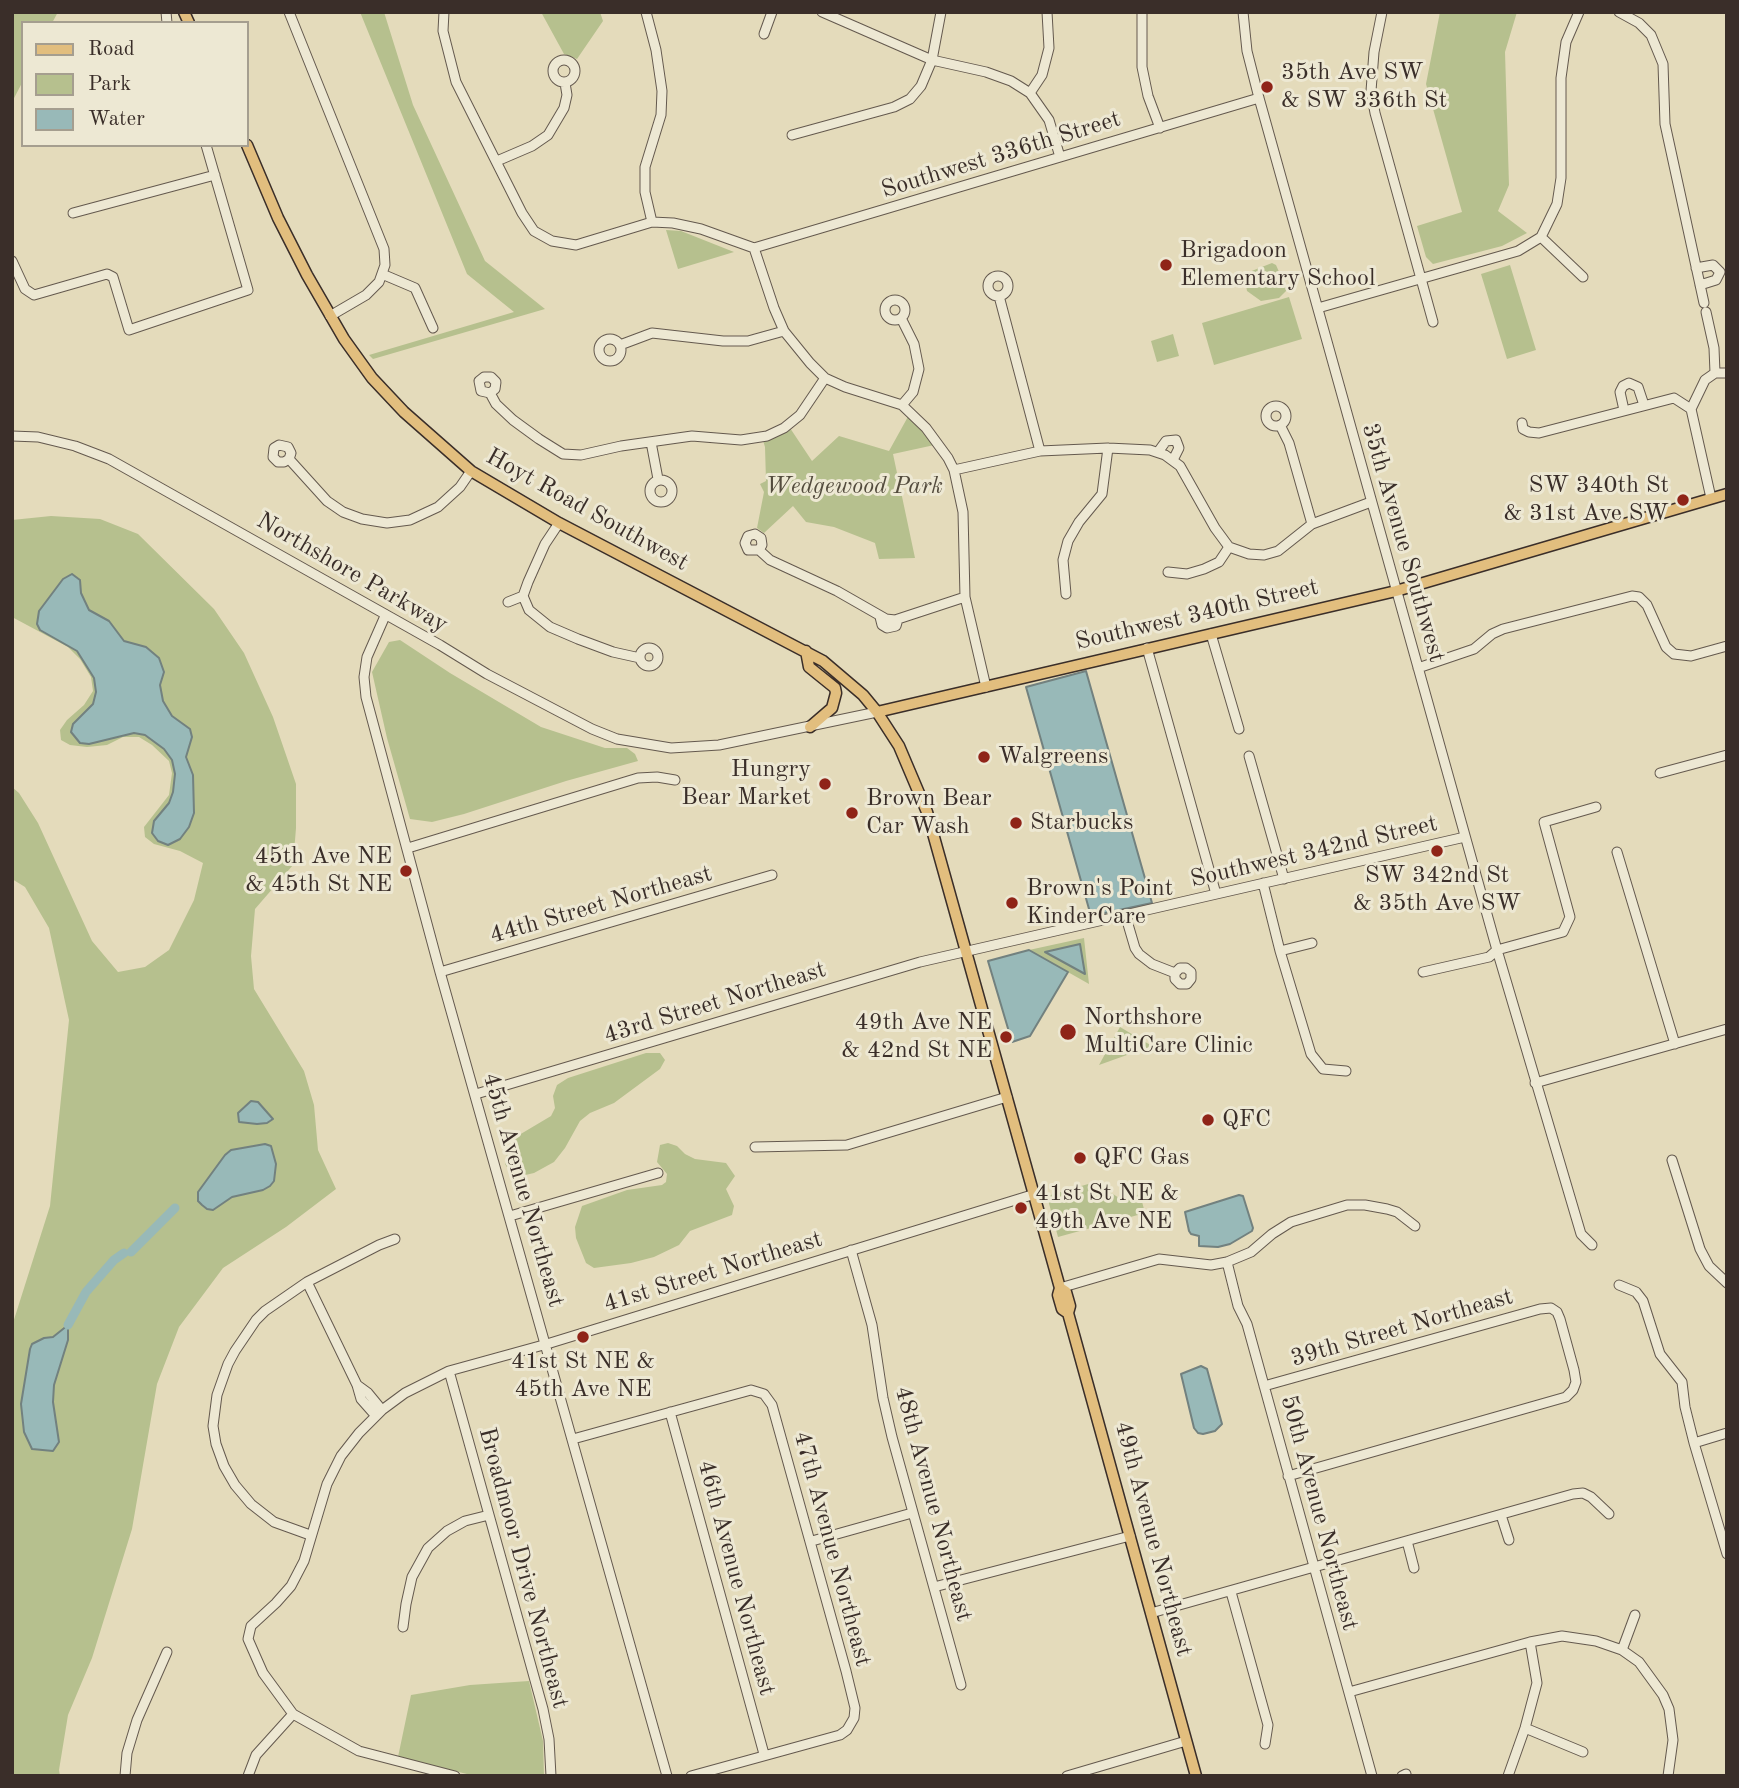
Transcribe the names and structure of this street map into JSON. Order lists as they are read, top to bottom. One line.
{"streets":{"main road":["Hoyt Road Southwest","Southwest 340th Street","49th Avenue Northeast"],"street":["Southwest 336th Street","35th Avenue Southwest","Northshore Parkway","Southwest 342nd Street","44th Street Northeast","43rd Street Northeast","45th Avenue Northeast","41st Street Northeast","39th Street Northeast","48th Avenue Northeast","50th Avenue Northeast","47th Avenue Northeast","Broadmoor Drive Northeast","46th Avenue Northeast"]},"crossings":[["Southwest 336th Street","35th Avenue Southwest"],["Hoyt Road Southwest","Southwest 340th Street"],["Hoyt Road Southwest","Southwest 342nd Street"],["Hoyt Road Southwest","43rd Street Northeast"],["Hoyt Road Southwest","49th Avenue Northeast"],["35th Avenue Southwest","Southwest 340th Street"],["35th Avenue Southwest","Southwest 342nd Street"],["Northshore Parkway","Southwest 340th Street"],["Northshore Parkway","45th Avenue Northeast"],["Southwest 342nd Street","43rd Street Northeast"],["Southwest 342nd Street","49th Avenue Northeast"],["44th Street Northeast","45th Avenue Northeast"],["43rd Street Northeast","45th Avenue Northeast"],["43rd Street Northeast","49th Avenue Northeast"],["45th Avenue Northeast","41st Street Northeast"],["41st Street Northeast","48th Avenue Northeast"],["41st Street Northeast","49th Avenue Northeast"],["41st Street Northeast","Broadmoor Drive Northeast"],["39th Street Northeast","50th Avenue Northeast"],["47th Avenue Northeast","46th Avenue Northeast"]],"parks":["Wedgewood Park"],"places":["35th Ave SW & SW 336th St","Brigadoon Elementary School","SW 340th St & 31st Ave SW","Walgreens","Hungry Bear Market","Brown Bear Car Wash","Starbucks","SW 342nd St & 35th Ave SW","45th Ave NE & 45th St NE","Brown's Point KinderCare","Northshore MultiCare Clinic","49th Ave NE & 42nd St NE","QFC","QFC Gas","41st St NE & 49th Ave NE","41st St NE & 45th Ave NE"],"legend":["Road","Park","Water"]}
